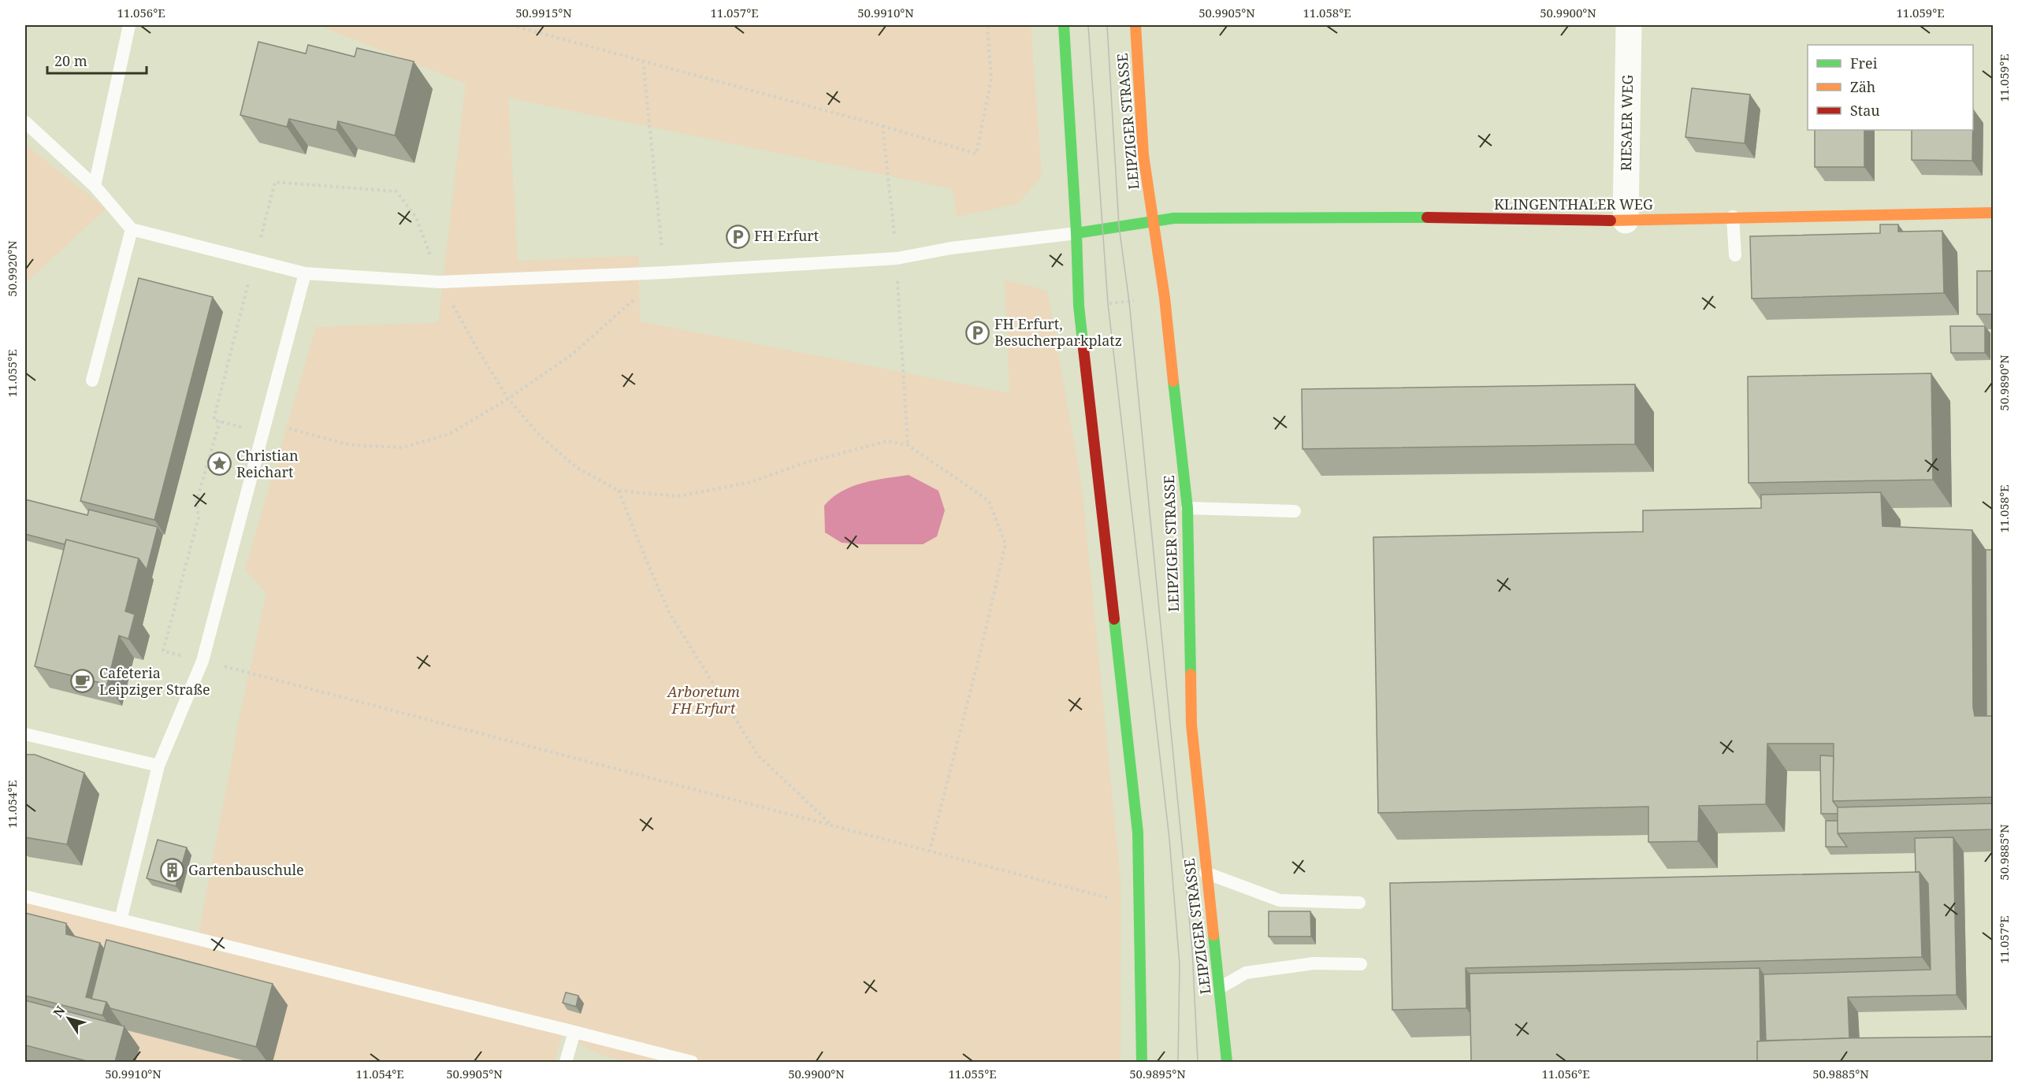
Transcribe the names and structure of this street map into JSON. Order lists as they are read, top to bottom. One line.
{"streets":{"main road":["LEIPZIGER STRASSE","KLINGENTHALER WEG"],"street":["RIESAER WEG"]},"crossings":[["LEIPZIGER STRASSE","KLINGENTHALER WEG"],["RIESAER WEG","KLINGENTHALER WEG"]],"parks":["Arboretum FH Erfurt"],"places":{"parking":["FH Erfurt","FH Erfurt, Besucherparkplatz"],"place":["Christian Reichart"],"cafe":["Cafeteria Leipziger Straße"],"building":["Gartenbauschule"]},"legend":["Frei","Zäh","Stau"],"scale_bar":"20 m","north":"top left","coordinates":["11.056°E","50.9915°N","11.057°E","50.9910°N","50.9905°N","11.058°E","50.9900°N","11.059°E","50.9920°N","11.055°E","50.9890°N","11.054°E","50.9885°N","50.9895°N"]}
